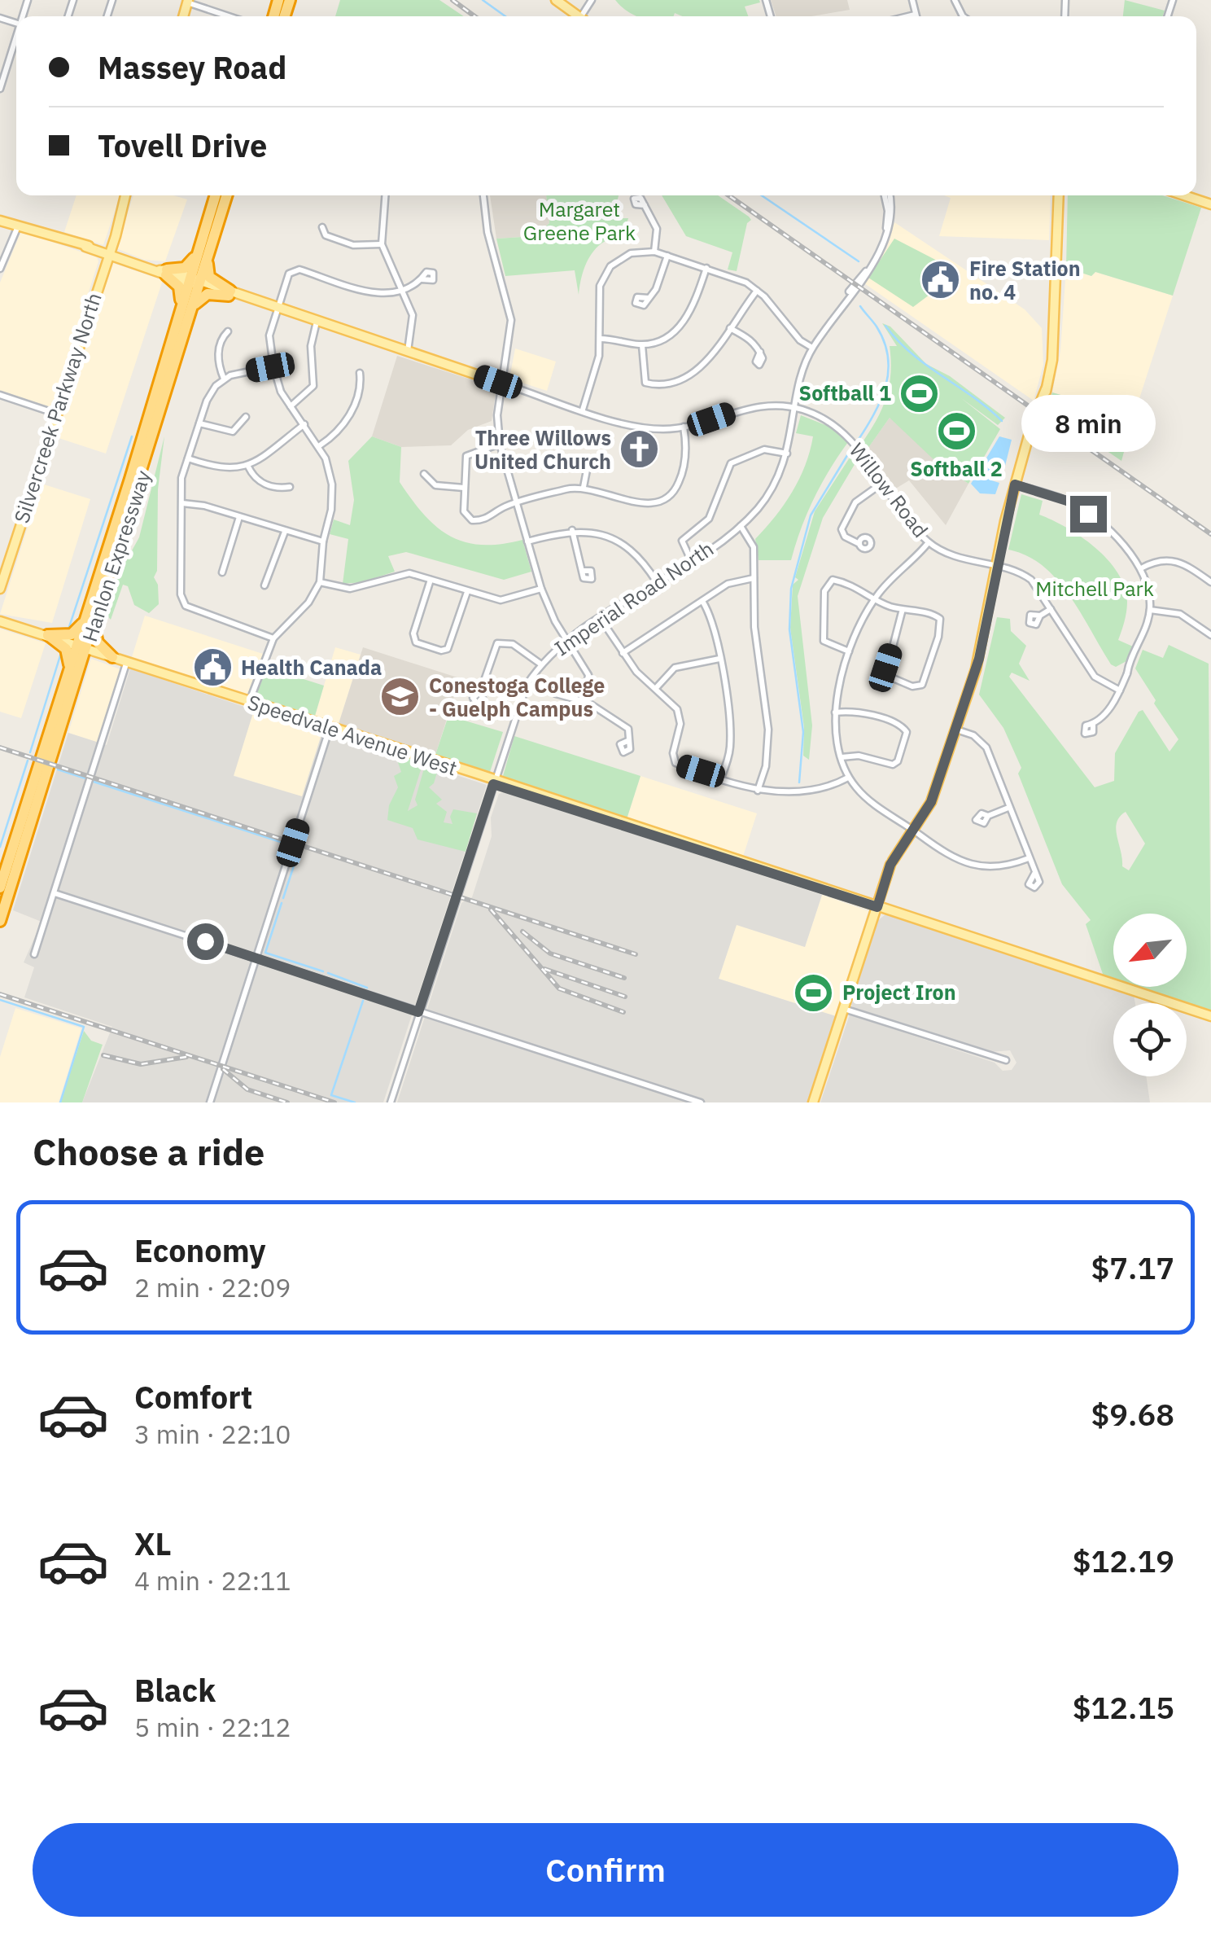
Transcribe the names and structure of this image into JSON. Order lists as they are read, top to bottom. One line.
{"streets":{"highway":["Hanlon Expressway"],"main road":["Silvercreek Parkway North","Willow Road","Speedvale Avenue West"],"street":["Imperial Road North"]},"crossings":[["Silvercreek Parkway North","Willow Road"],["Willow Road","Hanlon Expressway"],["Willow Road","Imperial Road North"],["Hanlon Expressway","Speedvale Avenue West"],["Imperial Road North","Speedvale Avenue West"]],"parks":["Margaret Greene Park","Mitchell Park"],"places":{"public building":["Fire Station no. 4","Health Canada"],"sports":["Softball 1","Softball 2","Project Iron"],"church":["Three Willows United Church"],"school or university":["Conestoga College - Guelph Campus"]},"north":"bottom left","page":{"banner":["Massey Road","Tovell Drive"],"bubble":"8 min","heading":"Choose a ride","list":[{"name":"Economy","note":"2 min · 22:09","value":"$7.17"},{"name":"Comfort","note":"3 min · 22:10","value":"$9.68"},{"name":"XL","note":"4 min · 22:11","value":"$12.19"},{"name":"Black","note":"5 min · 22:12","value":"$12.15"}],"buttons":"Confirm"}}
